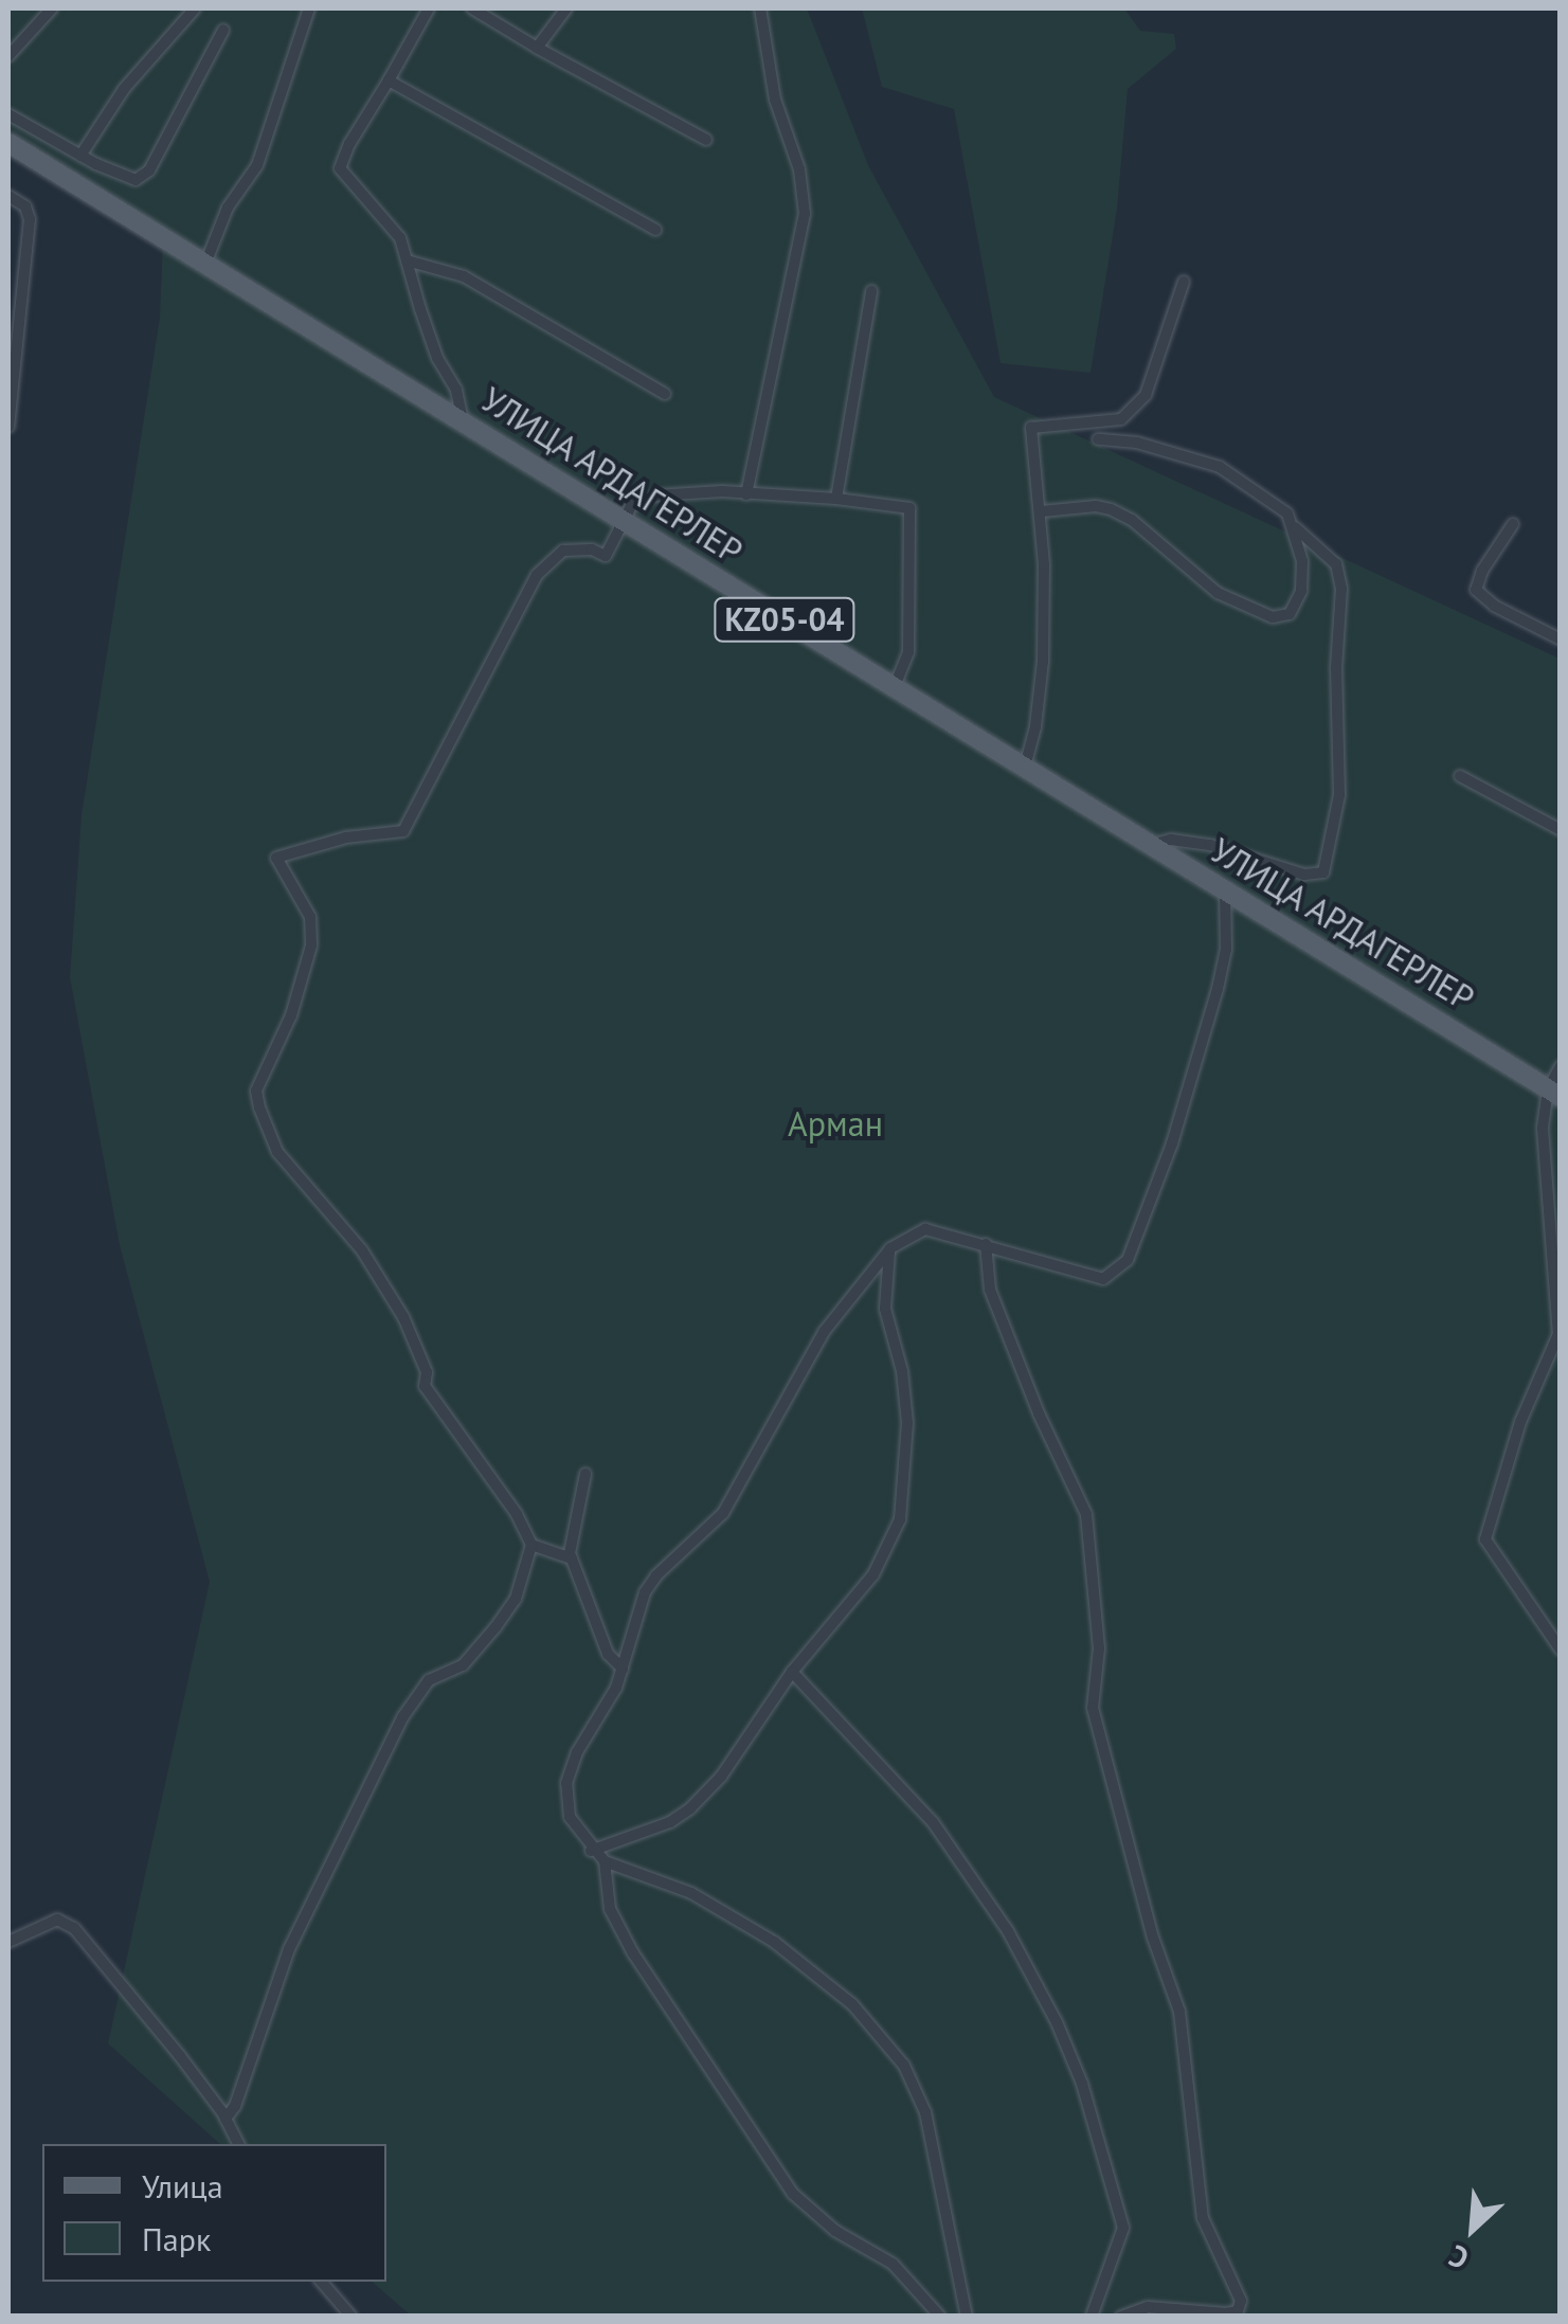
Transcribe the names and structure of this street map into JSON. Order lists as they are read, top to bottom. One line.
{"streets":{"main road":["УЛИЦА АРДАГЕРЛЕР","KZ05-04"]},"parks":["Арман"],"legend":["Улица","Парк"],"north":"bottom left"}
